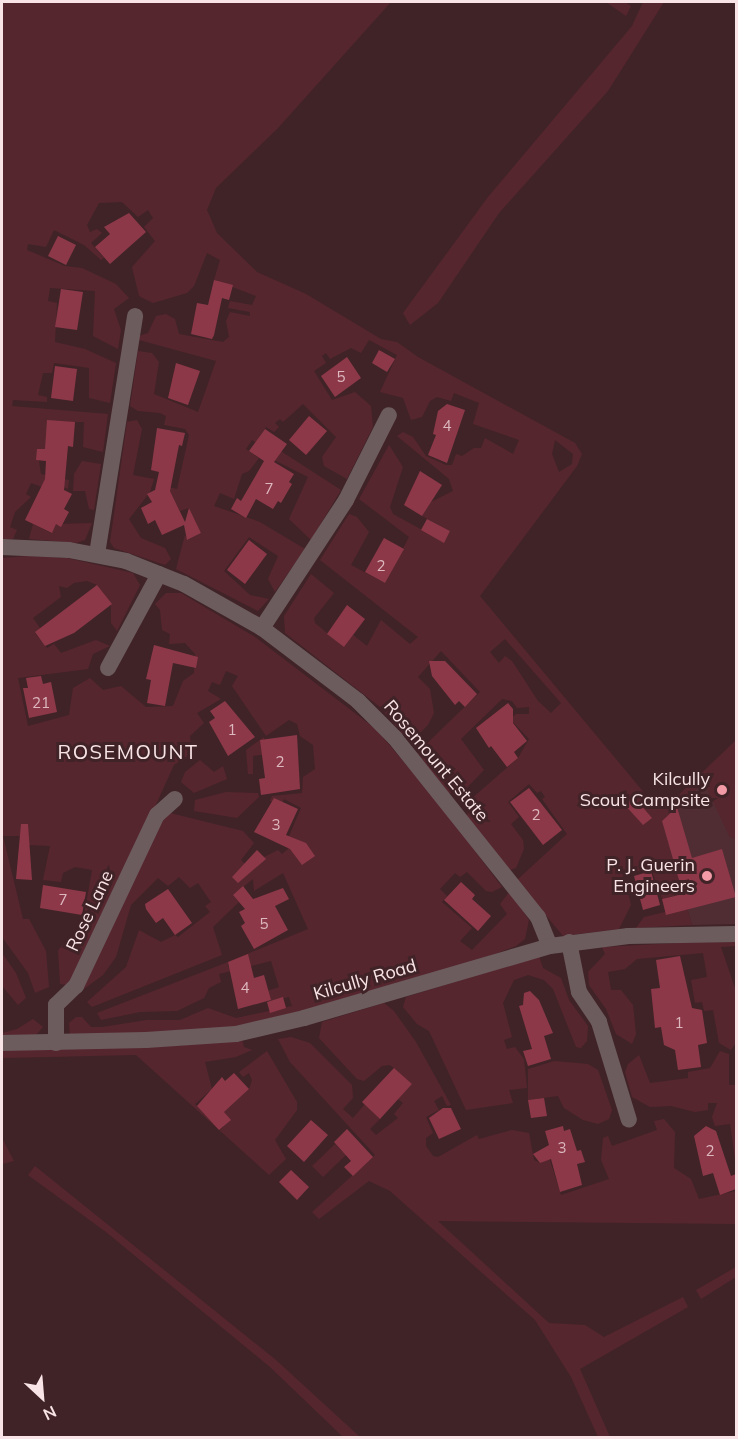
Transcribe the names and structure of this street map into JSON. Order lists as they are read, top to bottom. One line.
{"streets":{"street":["Rosemount Estate","Rose Lane","Kilcully Road"]},"crossings":[["Rosemount Estate","Kilcully Road"],["Rose Lane","Kilcully Road"]],"districts":["ROSEMOUNT"],"places":["Kilcully Scout Campsite","P. J. Guerin Engineers"],"house_numbers":["5","4","7","2","21","1","2","2","3","7","5","4","1","3","2"],"north":"bottom right"}
